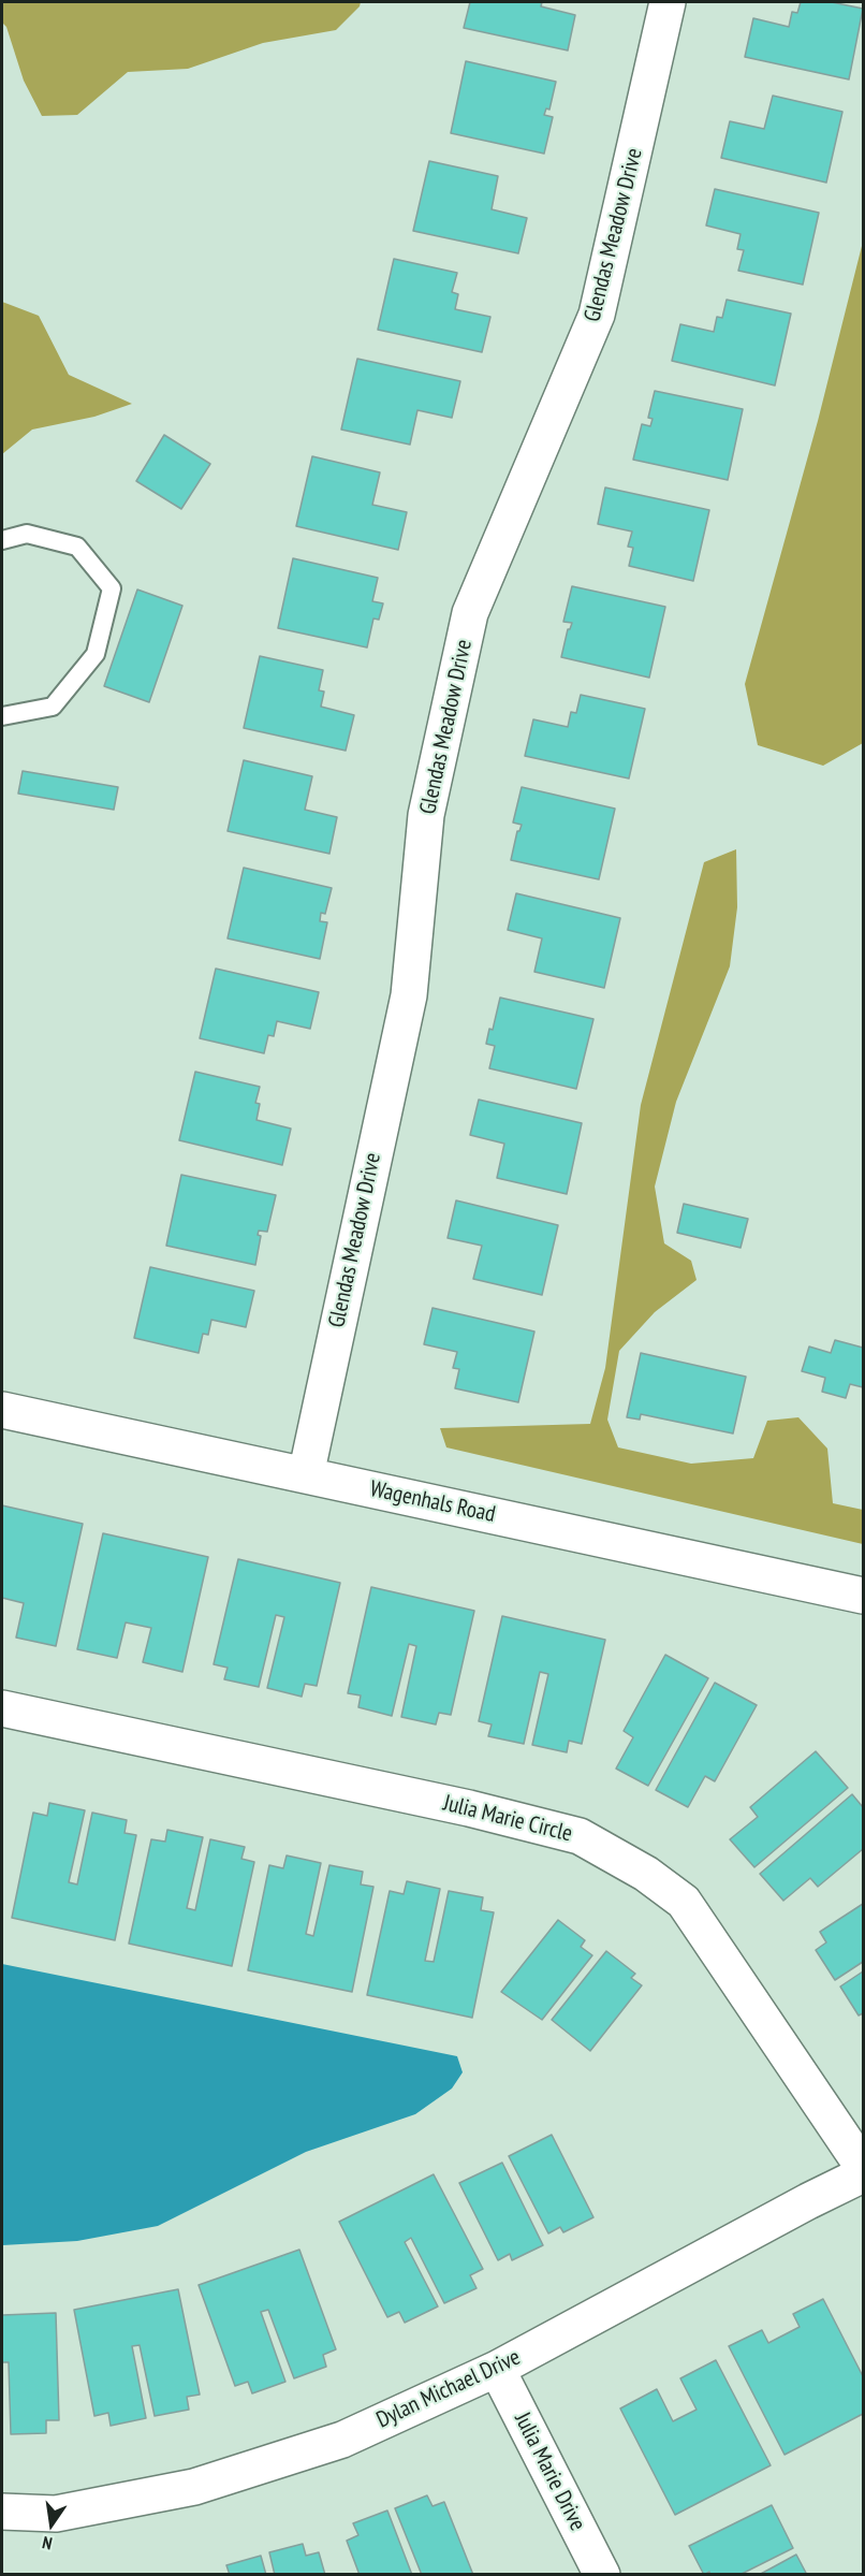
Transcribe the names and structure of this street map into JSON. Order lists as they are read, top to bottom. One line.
{"streets":{"street":["Glendas Meadow Drive","Wagenhals Road","Julia Marie Circle","Dylan Michael Drive","Julia Marie Drive"]},"crossings":[["Glendas Meadow Drive","Wagenhals Road"],["Dylan Michael Drive","Julia Marie Drive"]],"north":"bottom"}
